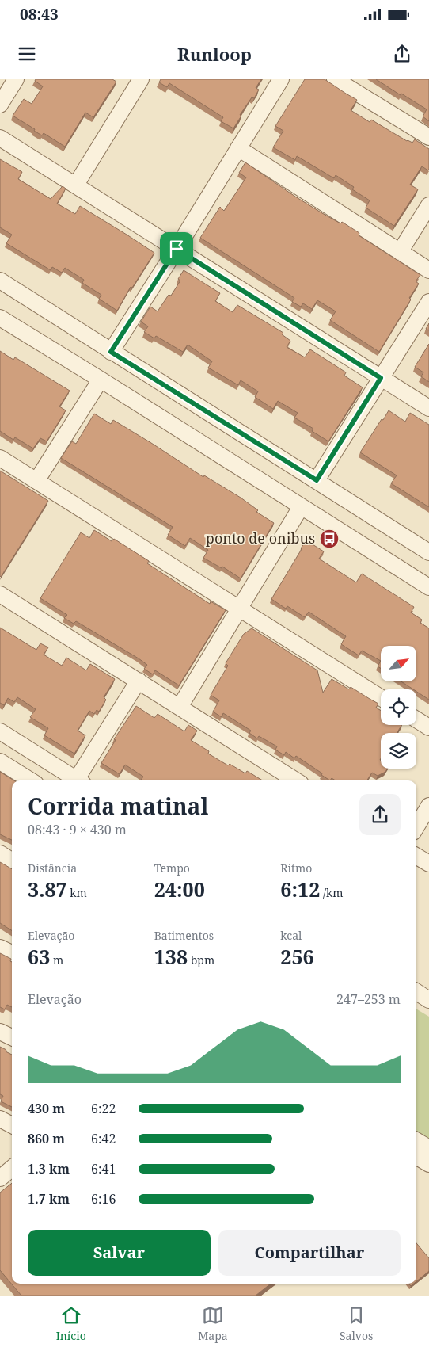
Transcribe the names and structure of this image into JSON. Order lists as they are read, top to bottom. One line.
{"places":{"bus stop":["ponto de onibus"]},"north":"top right","page":{"status":"08:43","header":"Runloop","heading":["Corrida matinal","08:43 · 9 × 430 m"],"stats":[["Distância","3.87 km"],["Tempo","24:00"],["Ritmo","6:12 /km"],["Elevação","63 m"],["Batimentos","138 bpm"],["kcal","256"]],"chart":["Elevação","247–253 m"],"list":[{"name":"430 m","note":"6:22"},{"name":"860 m","note":"6:42"},{"name":"1.3 km","note":"6:41"},{"name":"1.7 km","note":"6:16"}],"buttons":["Salvar","Compartilhar"],"tabs":["Início","Mapa","Salvos"]}}
